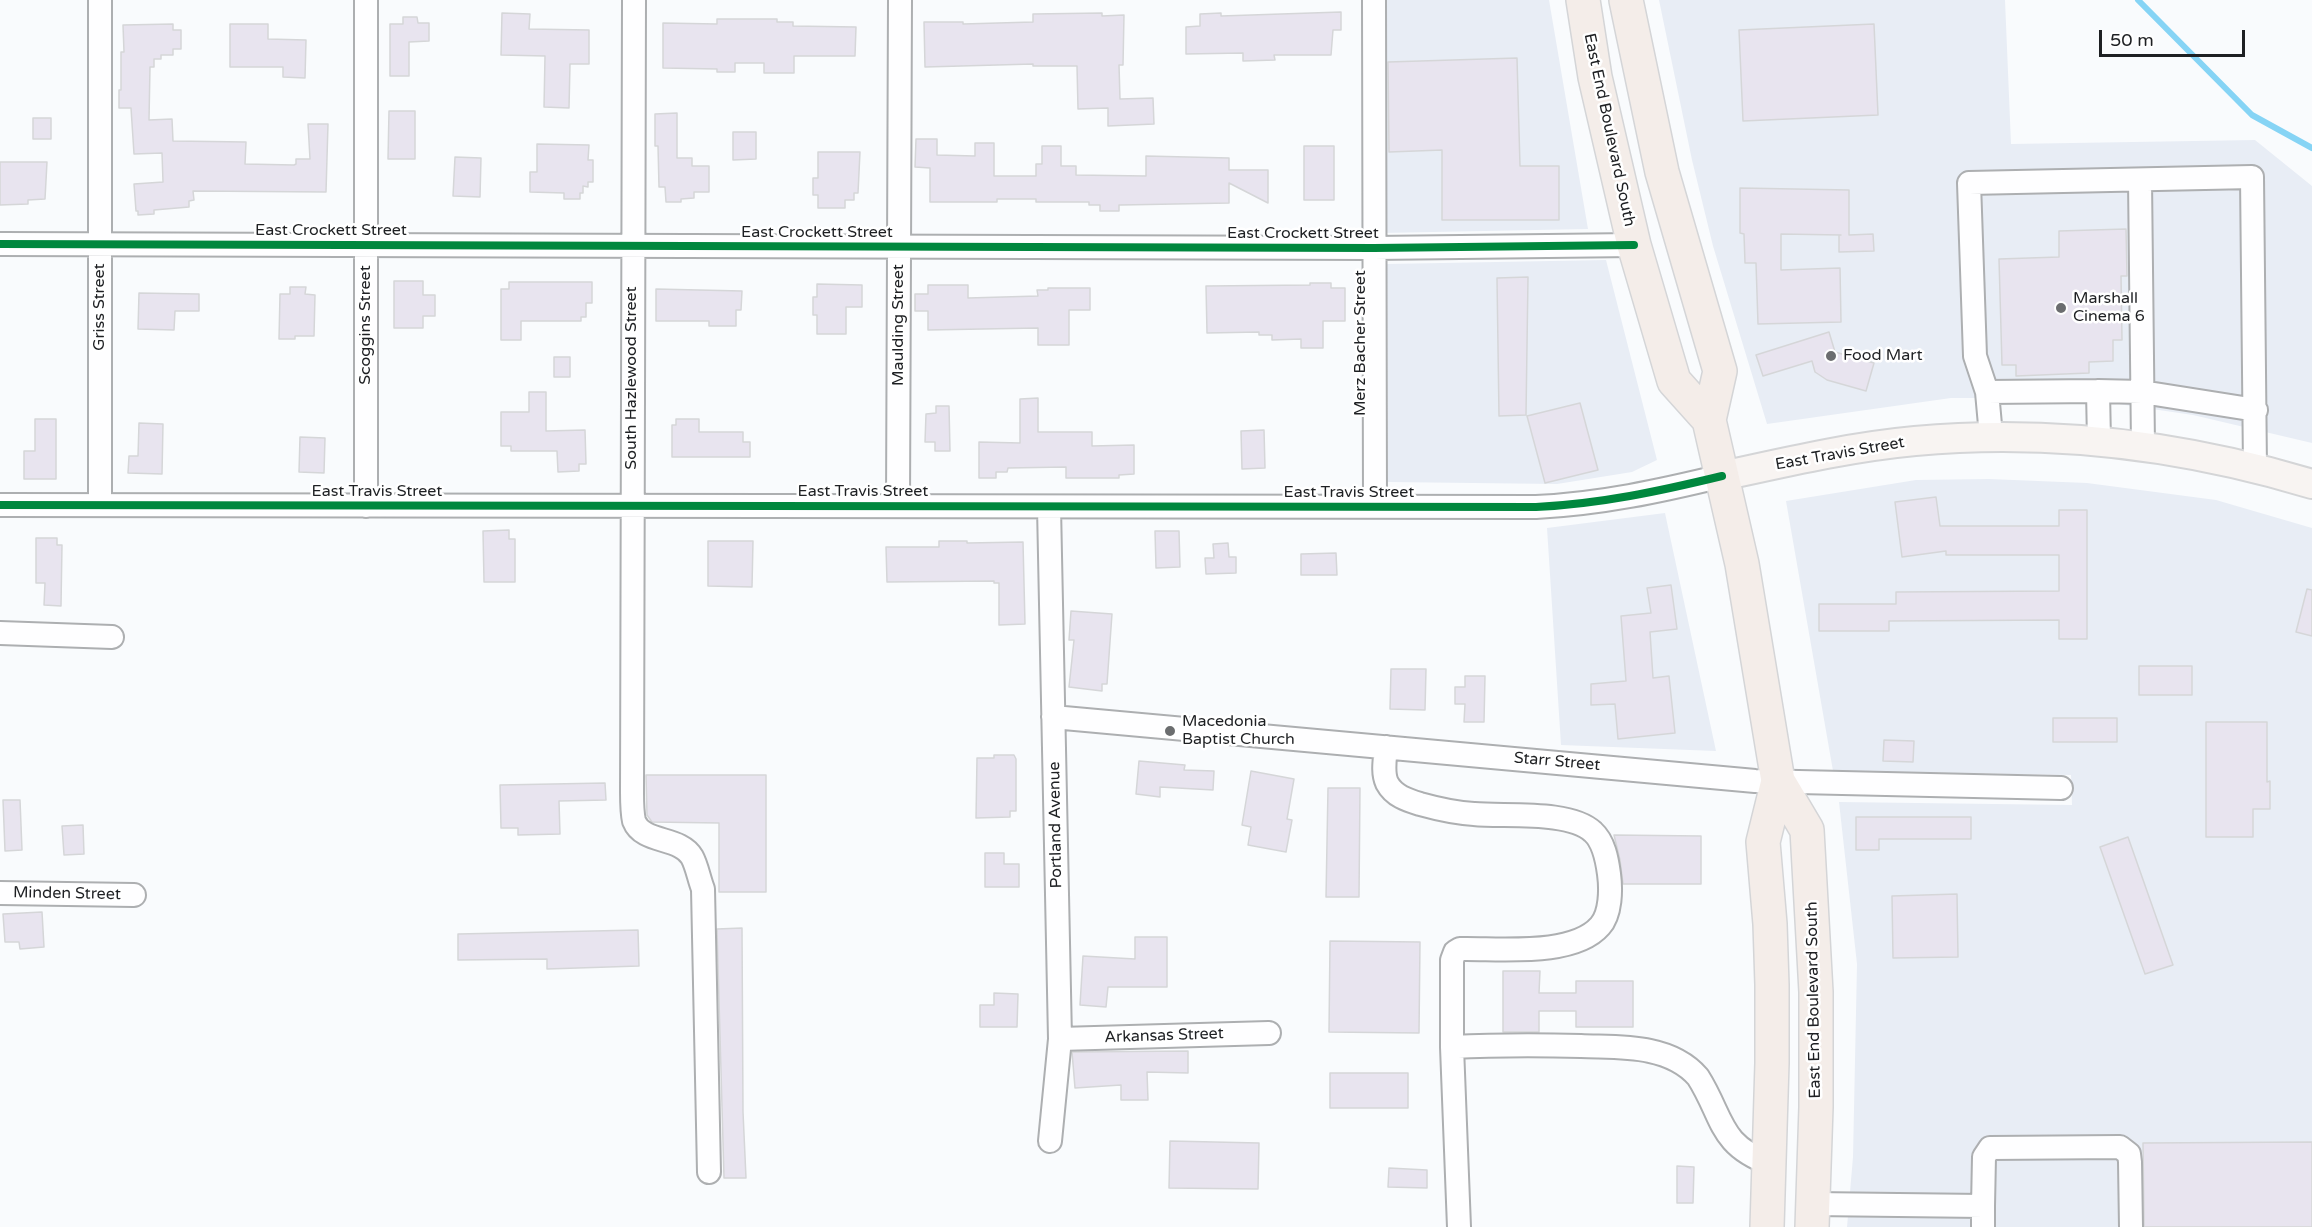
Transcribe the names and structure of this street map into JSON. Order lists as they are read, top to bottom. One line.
{"streets":{"highway":["East End Boulevard South"],"main road":["East Travis Street"],"street":["East Crockett Street","Griss Street","Scoggins Street","Maulding Street","Merz Bacher Street","South Hazlewood Street","Starr Street","Portland Avenue","Minden Street","Arkansas Street"]},"crossings":[["East End Boulevard South","East Crockett Street"],["East End Boulevard South","East Travis Street"],["East End Boulevard South","Starr Street"],["East Crockett Street","Griss Street"],["East Crockett Street","Scoggins Street"],["East Crockett Street","Maulding Street"],["East Crockett Street","Merz Bacher Street"],["East Crockett Street","South Hazlewood Street"],["Griss Street","East Travis Street"],["Scoggins Street","East Travis Street"],["Maulding Street","East Travis Street"],["Merz Bacher Street","East Travis Street"],["South Hazlewood Street","East Travis Street"],["East Travis Street","Portland Avenue"],["Starr Street","Portland Avenue"],["Portland Avenue","Arkansas Street"]],"places":["Marshall Cinema 6","Food Mart","Macedonia Baptist Church"],"scale_bar":"50 m"}
